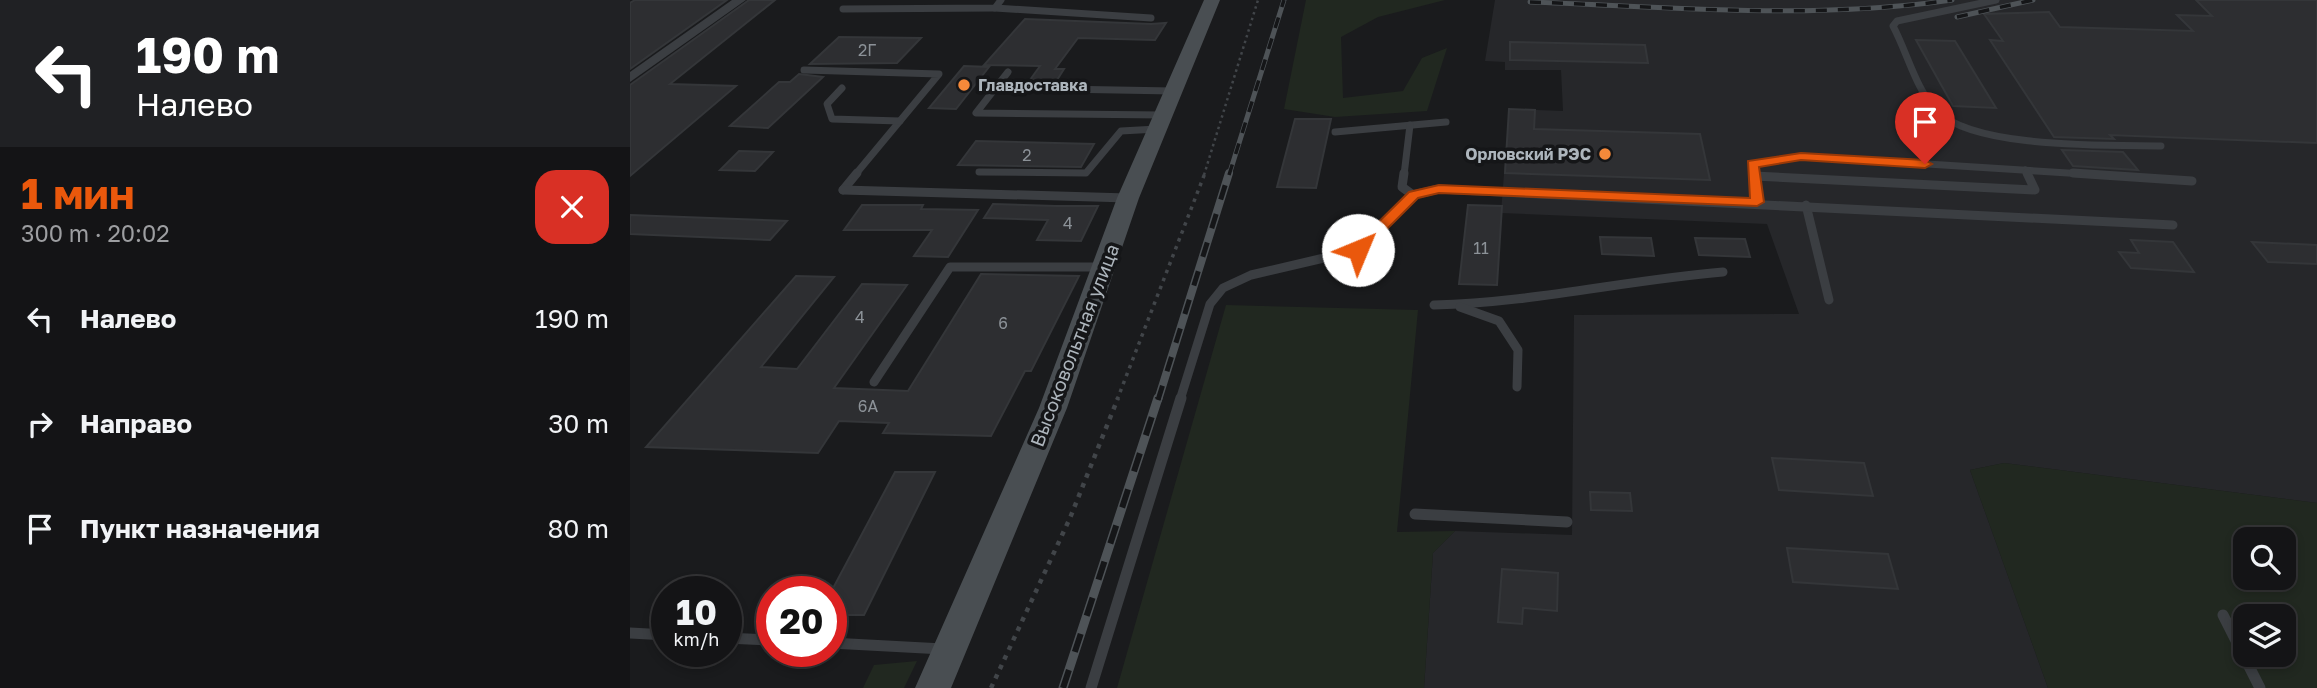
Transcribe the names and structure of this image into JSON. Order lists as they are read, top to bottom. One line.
{"streets":{"main road":["Высоковольтная улица"]},"places":["Главдоставка","Орловский РЭС"],"house_numbers":["2Г","2","4","11","4","6","6А"],"page":{"turn":["190 m","Налево"],"heading":["1 мин","300 m · 20:02"],"list":[{"name":"Налево","value":"190 m"},{"name":"Направо","value":"30 m"},{"name":"Пункт назначения","value":"80 m"}],"speed":"10 km/h","limit":"20"}}
